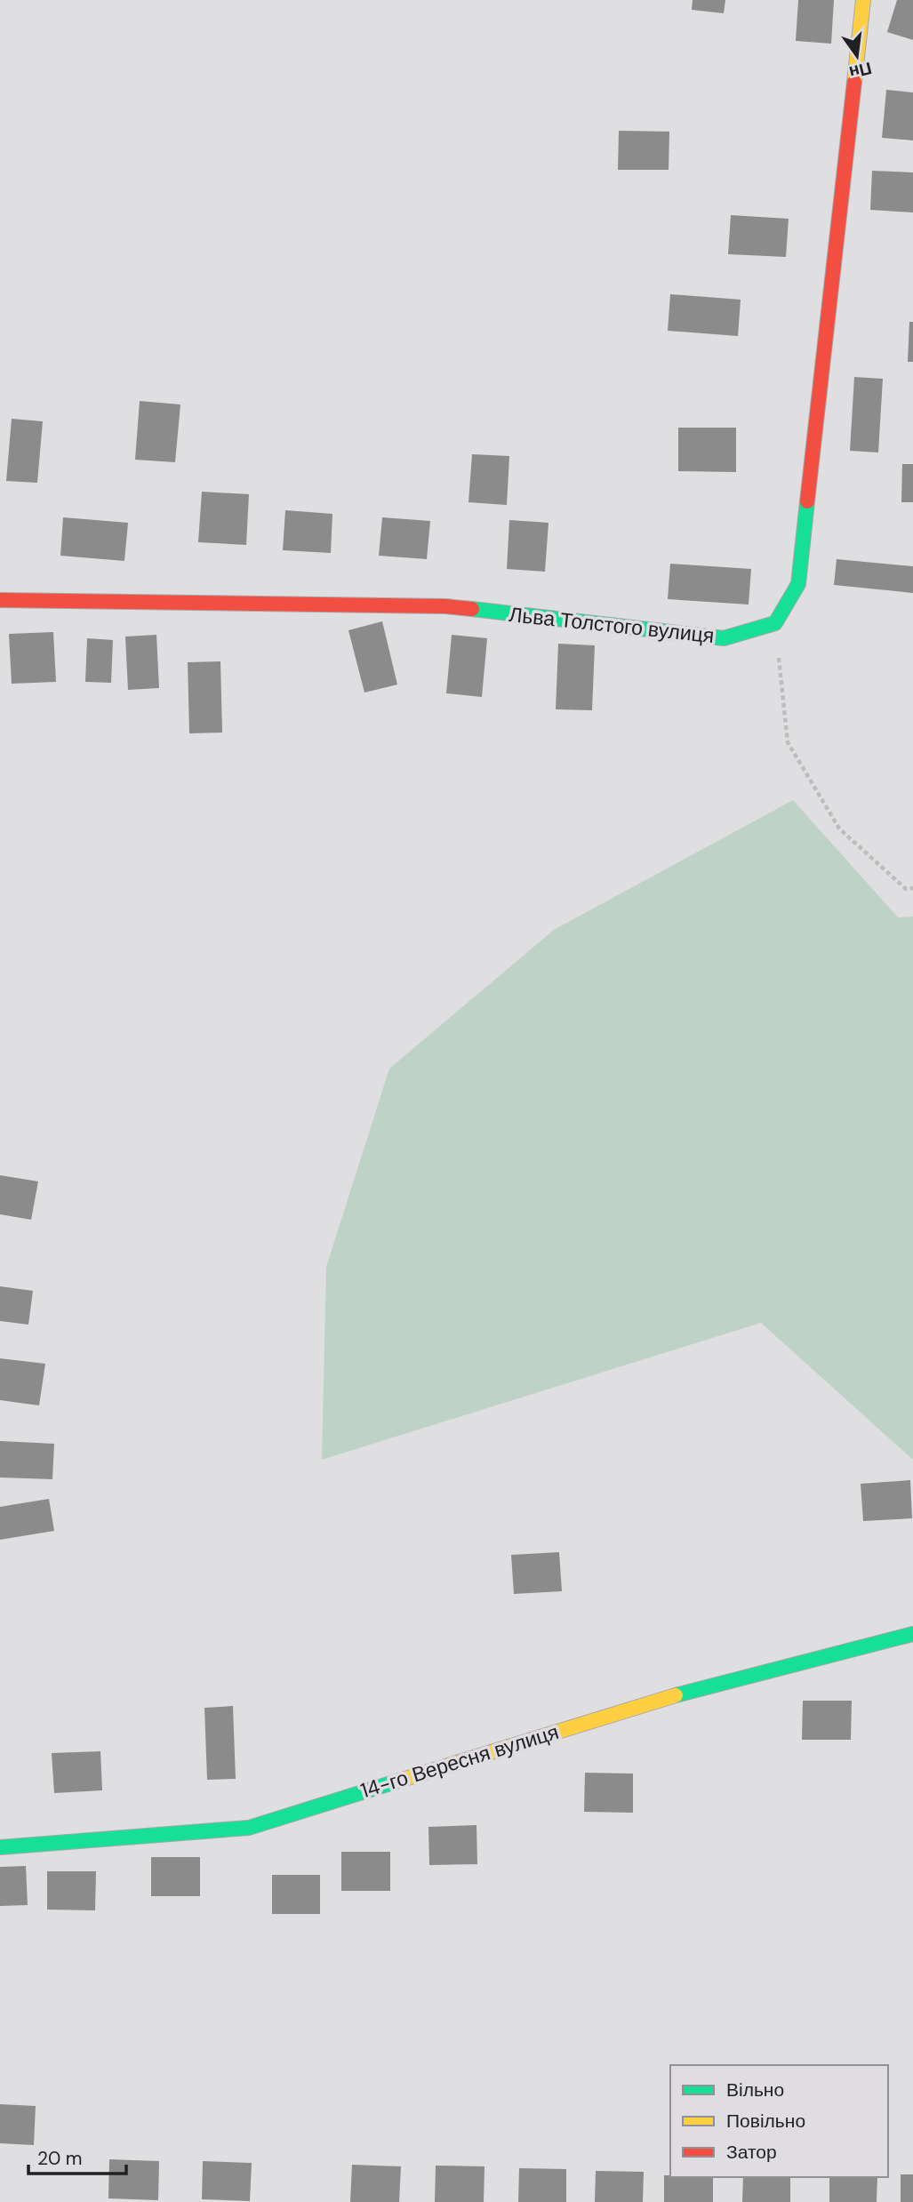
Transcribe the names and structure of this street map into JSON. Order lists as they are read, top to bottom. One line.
{"streets":{"street":["Льва Толстого вулиця","14-го Вересня вулиця"]},"legend":["Вільно","Повільно","Затор"],"scale_bar":"20 m","north":"bottom"}
